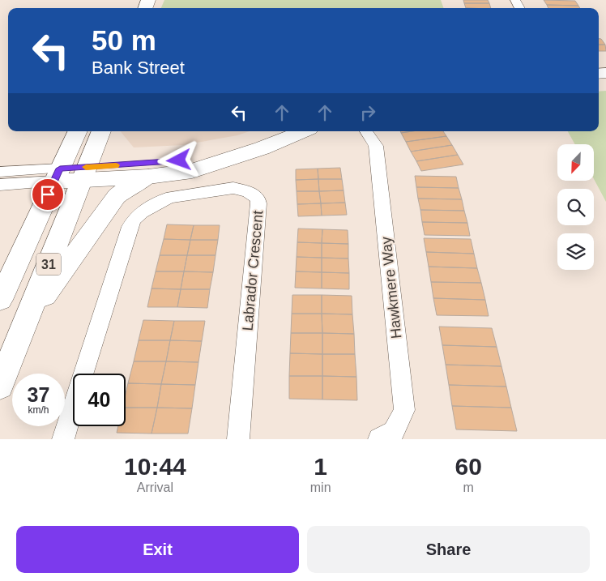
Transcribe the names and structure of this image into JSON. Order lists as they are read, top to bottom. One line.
{"streets":{"main road":["31"],"street":["Labrador Crescent","Hawkmere Way"]},"north":"bottom left","page":{"turn":["50 m","Bank Street"],"speed":"37 km/h","limit":"40","eta":["10:44","Arrival","1","min","60","m"],"buttons":["Exit","Share"]}}
